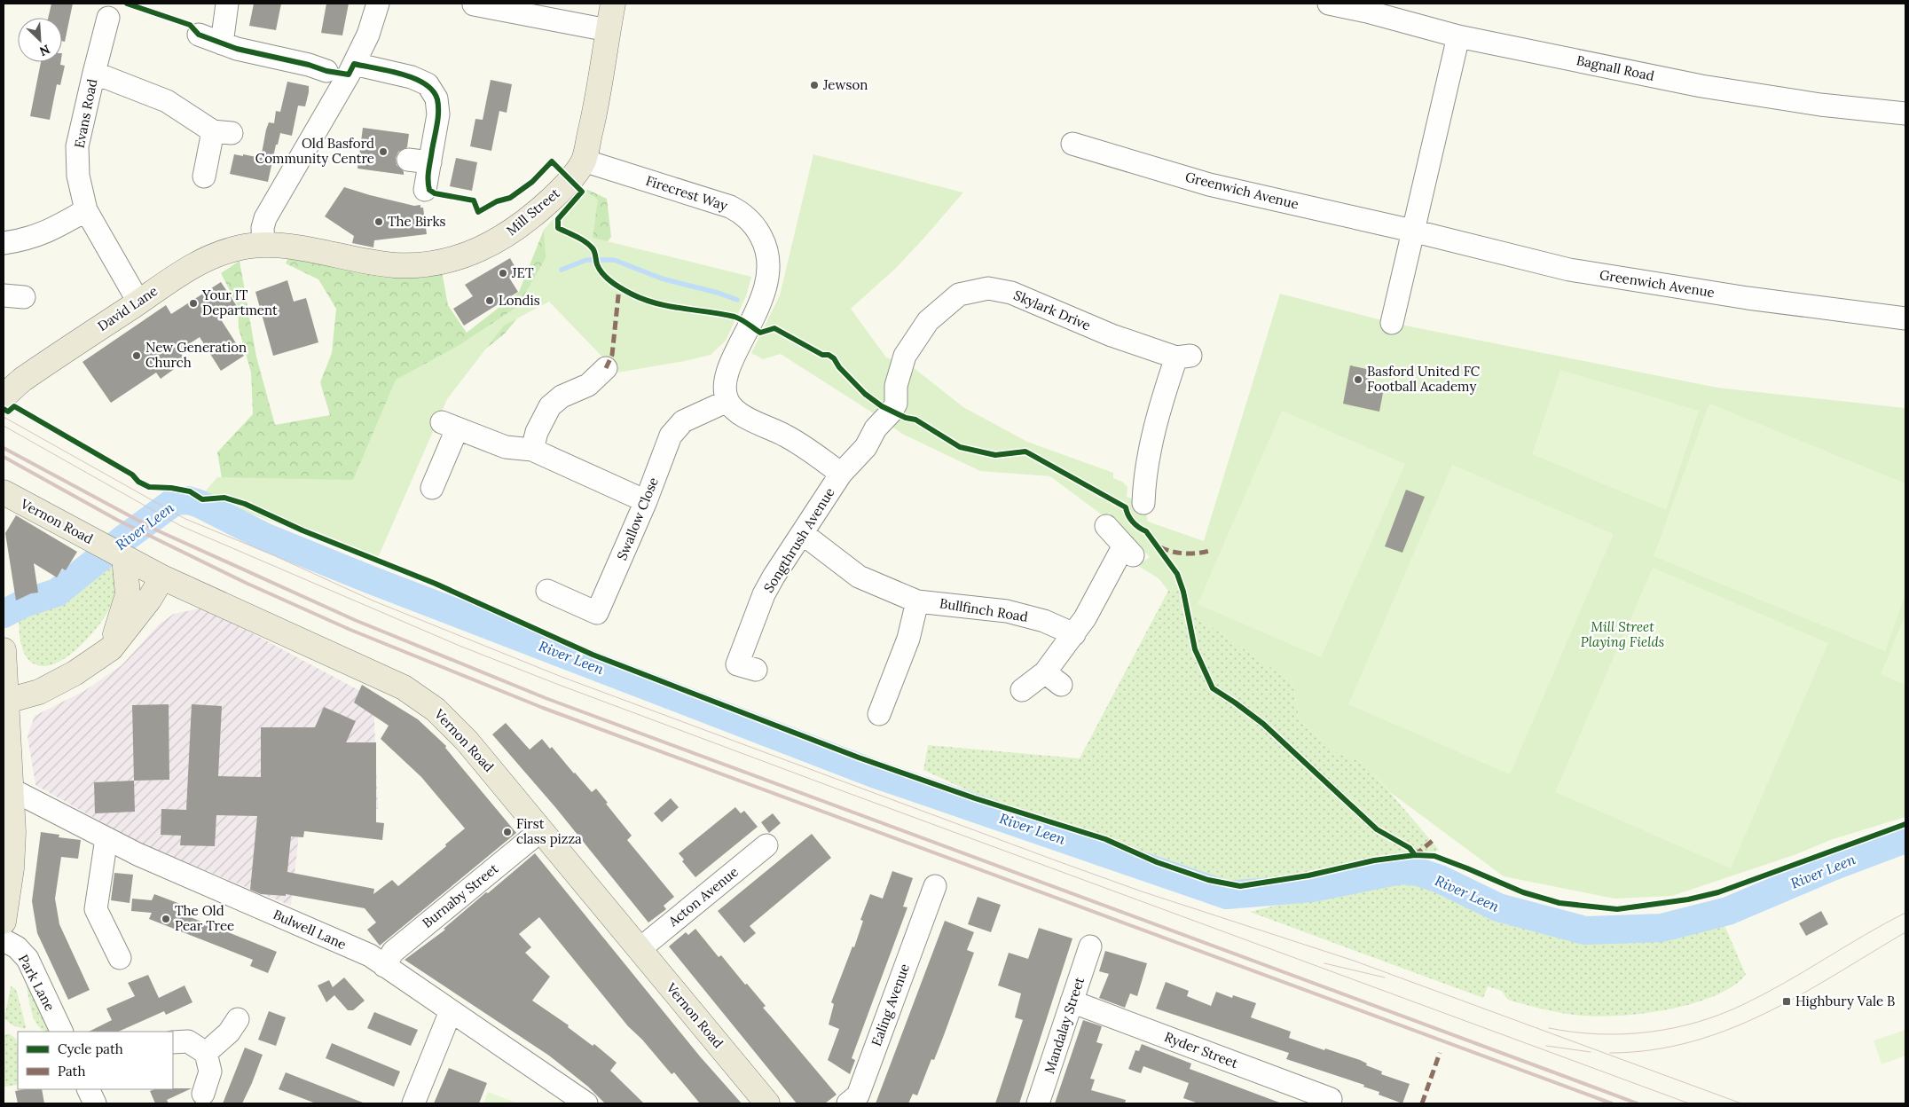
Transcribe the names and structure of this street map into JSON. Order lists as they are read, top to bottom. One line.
{"streets":{"main road":["Mill Street","David Lane","Vernon Road"],"street":["Bagnall Road","Evans Road","Greenwich Avenue","Firecrest Way","Skylark Drive","Swallow Close","Songthrush Avenue","Bullfinch Road","Burnaby Street","Acton Avenue","Bulwell Lane","Park Lane","Ealing Avenue","Mandalay Street","Ryder Street"]},"crossings":[["Evans Road","David Lane"],["Firecrest Way","Mill Street"],["Firecrest Way","Swallow Close"],["Mill Street","David Lane"],["Skylark Drive","Songthrush Avenue"],["Vernon Road","Burnaby Street"],["Vernon Road","Acton Avenue"],["Songthrush Avenue","Bullfinch Road"],["Burnaby Street","Bulwell Lane"],["Mandalay Street","Ryder Street"]],"water":["River Leen"],"parks":["Mill Street Playing Fields"],"places":{"other":["Jewson","Old Basford Community Centre","The Birks","JET","Londis","Your IT Department","New Generation Church","Basford United FC Football Academy","First class pizza","The Old Pear Tree"],"transit":["Highbury Vale B"]},"legend":["Cycle path","Path"],"north":"bottom right"}
